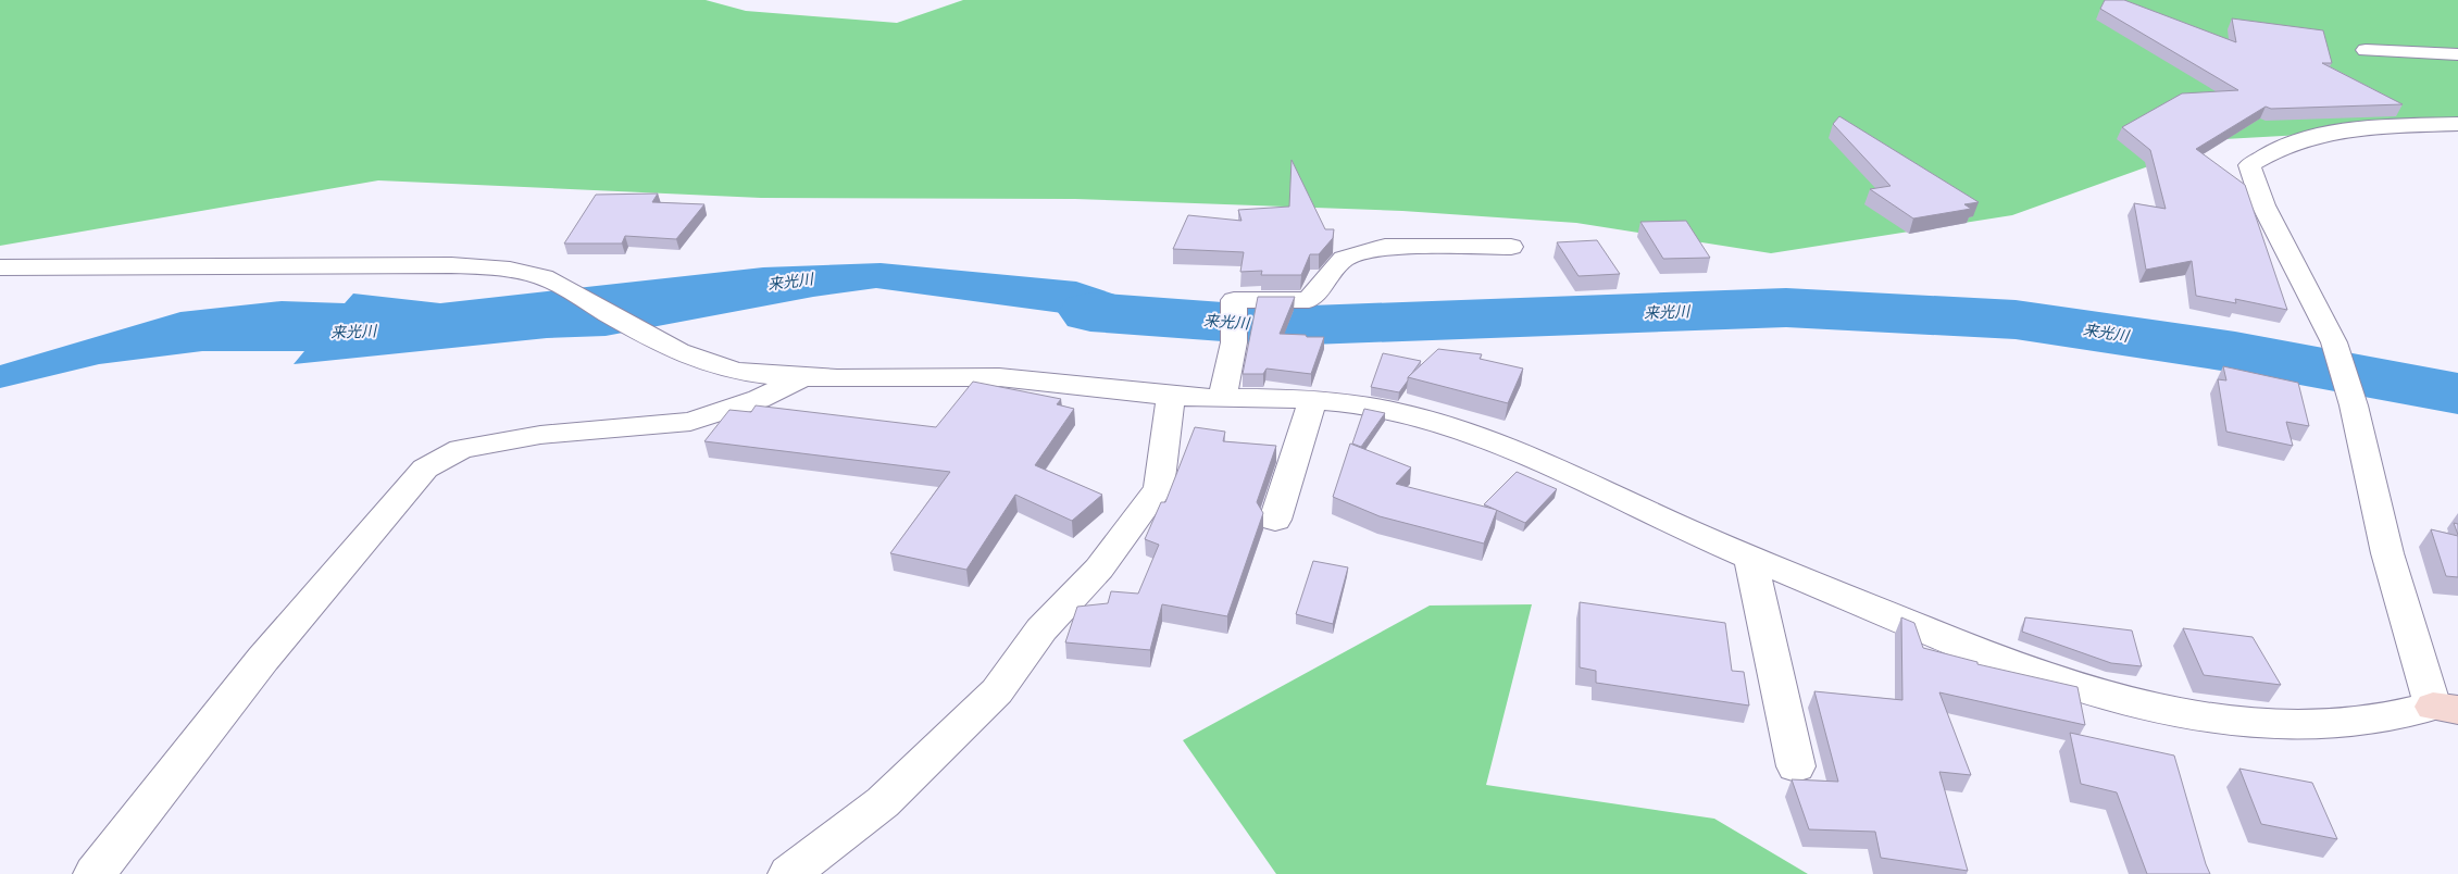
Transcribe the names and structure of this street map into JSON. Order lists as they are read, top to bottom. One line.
{"water":["来光川"]}
